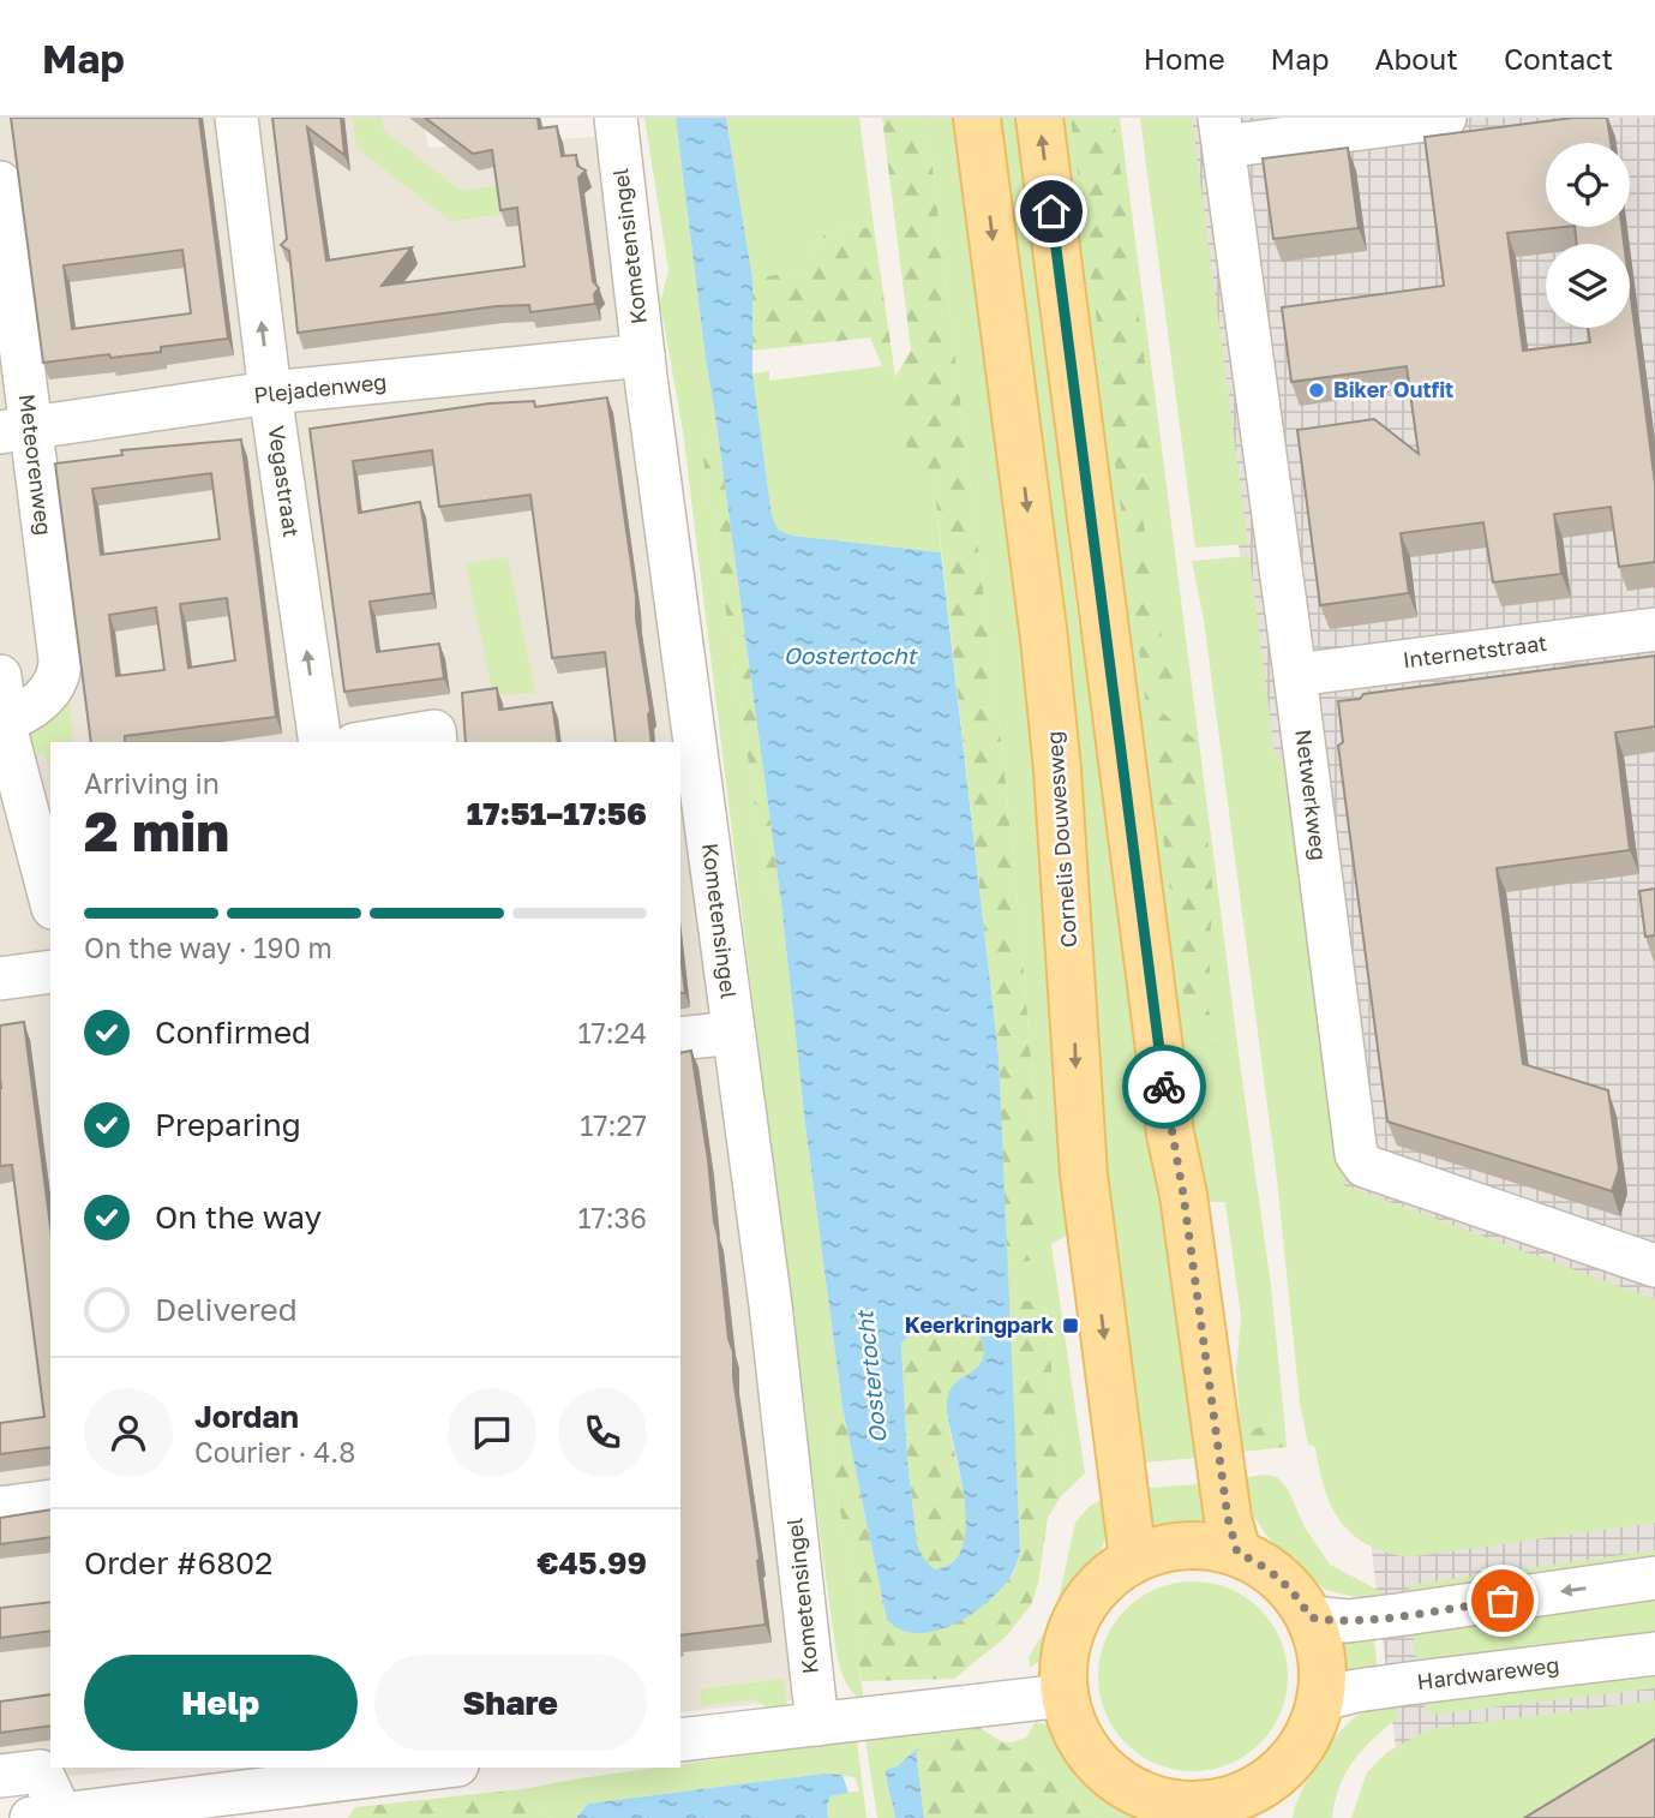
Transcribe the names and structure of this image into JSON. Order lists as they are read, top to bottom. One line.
{"streets":{"main road":["Cornelis Douwesweg"],"street":["Kometensingel","Plejadenweg","Meteorenweg","Vegastraat","Internetstraat","Netwerkweg","Hardwareweg"]},"crossings":[["Kometensingel","Plejadenweg"],["Plejadenweg","Meteorenweg"],["Plejadenweg","Vegastraat"],["Internetstraat","Netwerkweg"],["Cornelis Douwesweg","Hardwareweg"]],"one_way":["Vegastraat"],"water":["Oostertocht"],"places":{"other":["Biker Outfit"],"transit":["Keerkringpark"]},"page":{"header":"Map","nav":["Home","Map","About","Contact"],"heading":["2 min","Arriving in","17:51–17:56"],"panel":["Jordan","Courier · 4.8","Order #6802","€45.99"],"bar":"On the way · 190 m","list":[["Confirmed","17:24"],["Preparing","17:27"],["On the way","17:36"],"Delivered"],"buttons":["Help","Share"]}}
